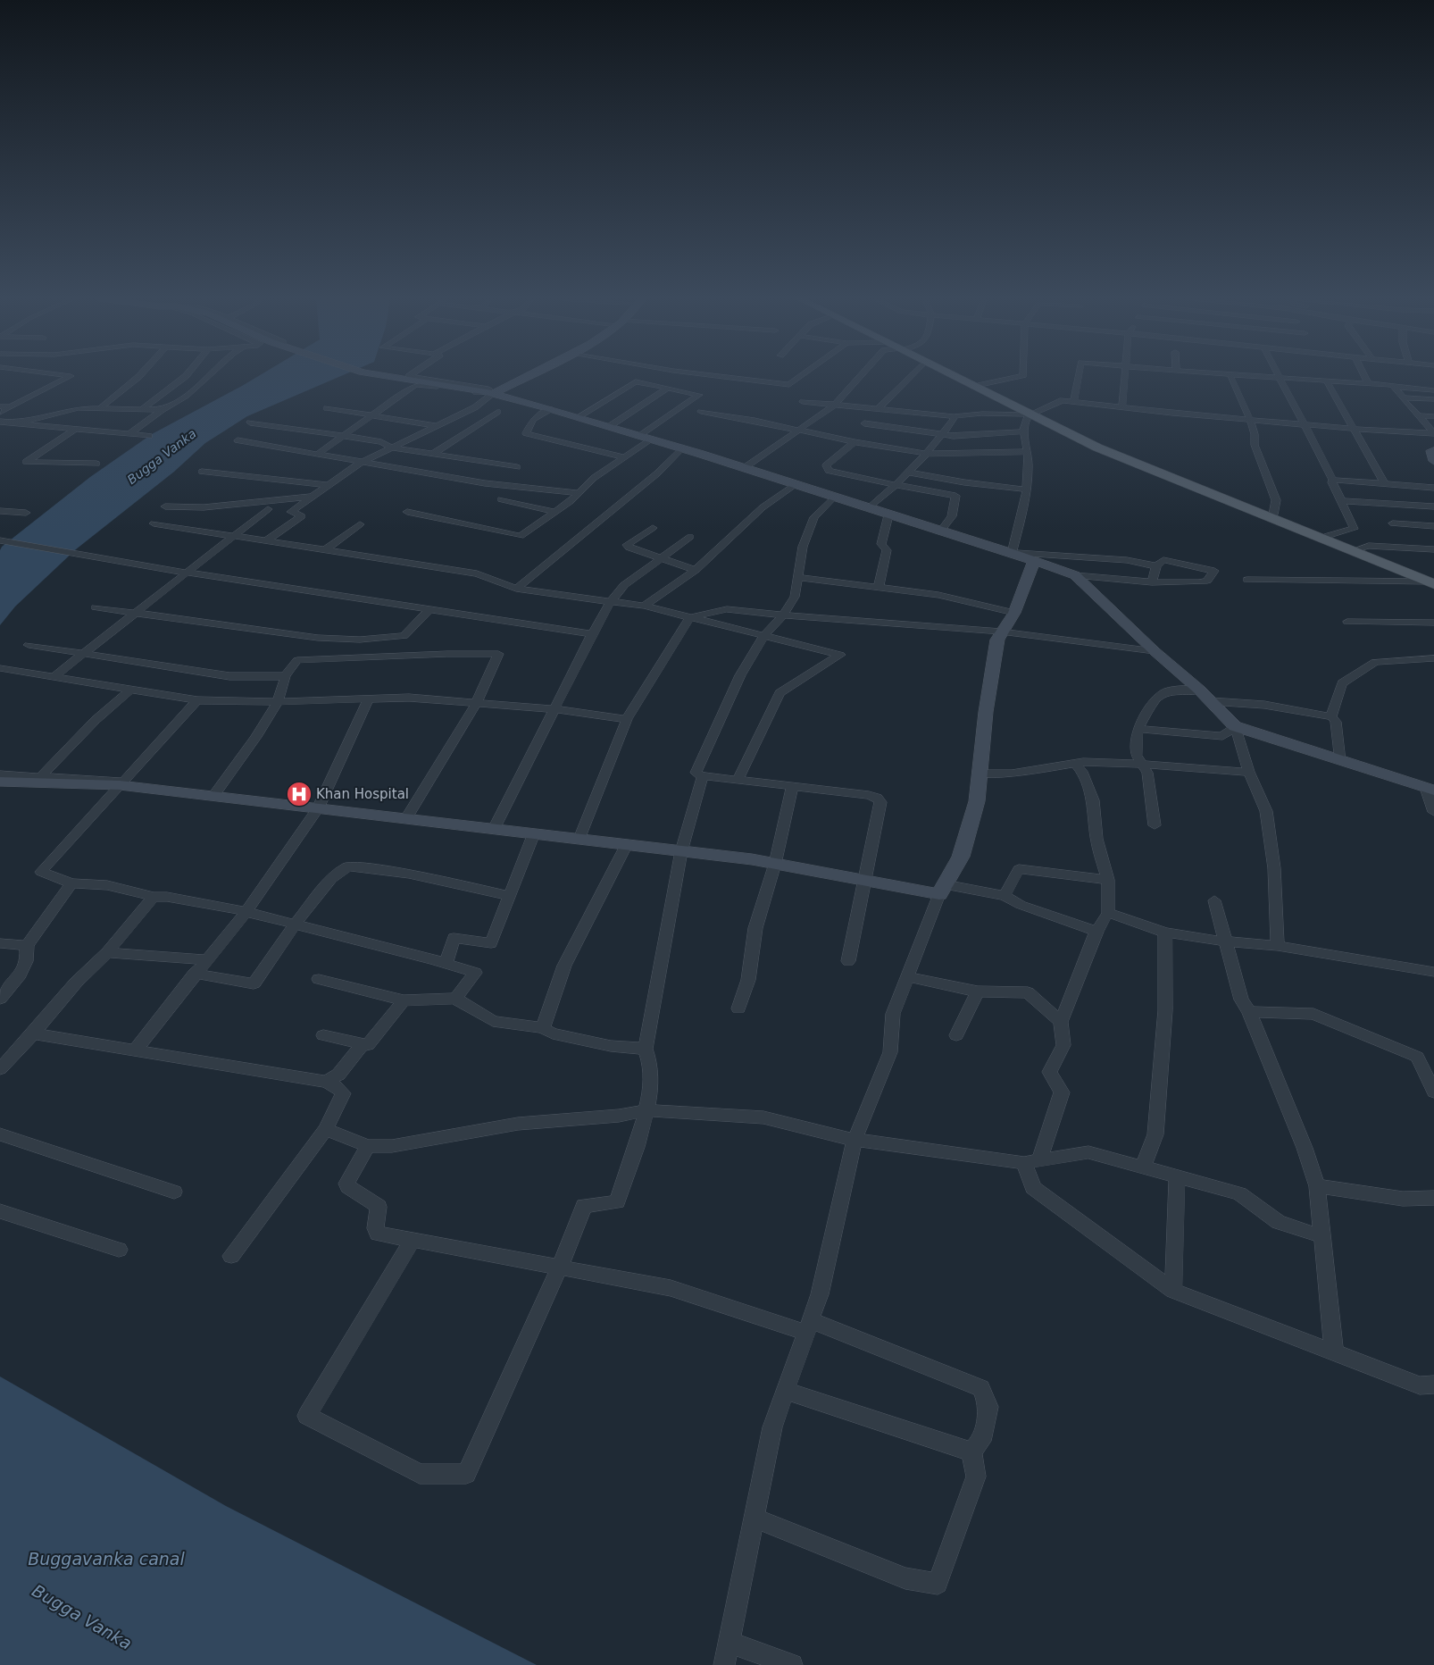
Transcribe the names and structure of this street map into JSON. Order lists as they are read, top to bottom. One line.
{"water":["Bugga Vanka","Buggavanka canal"],"places":{"hospital":["Khan Hospital"]}}
